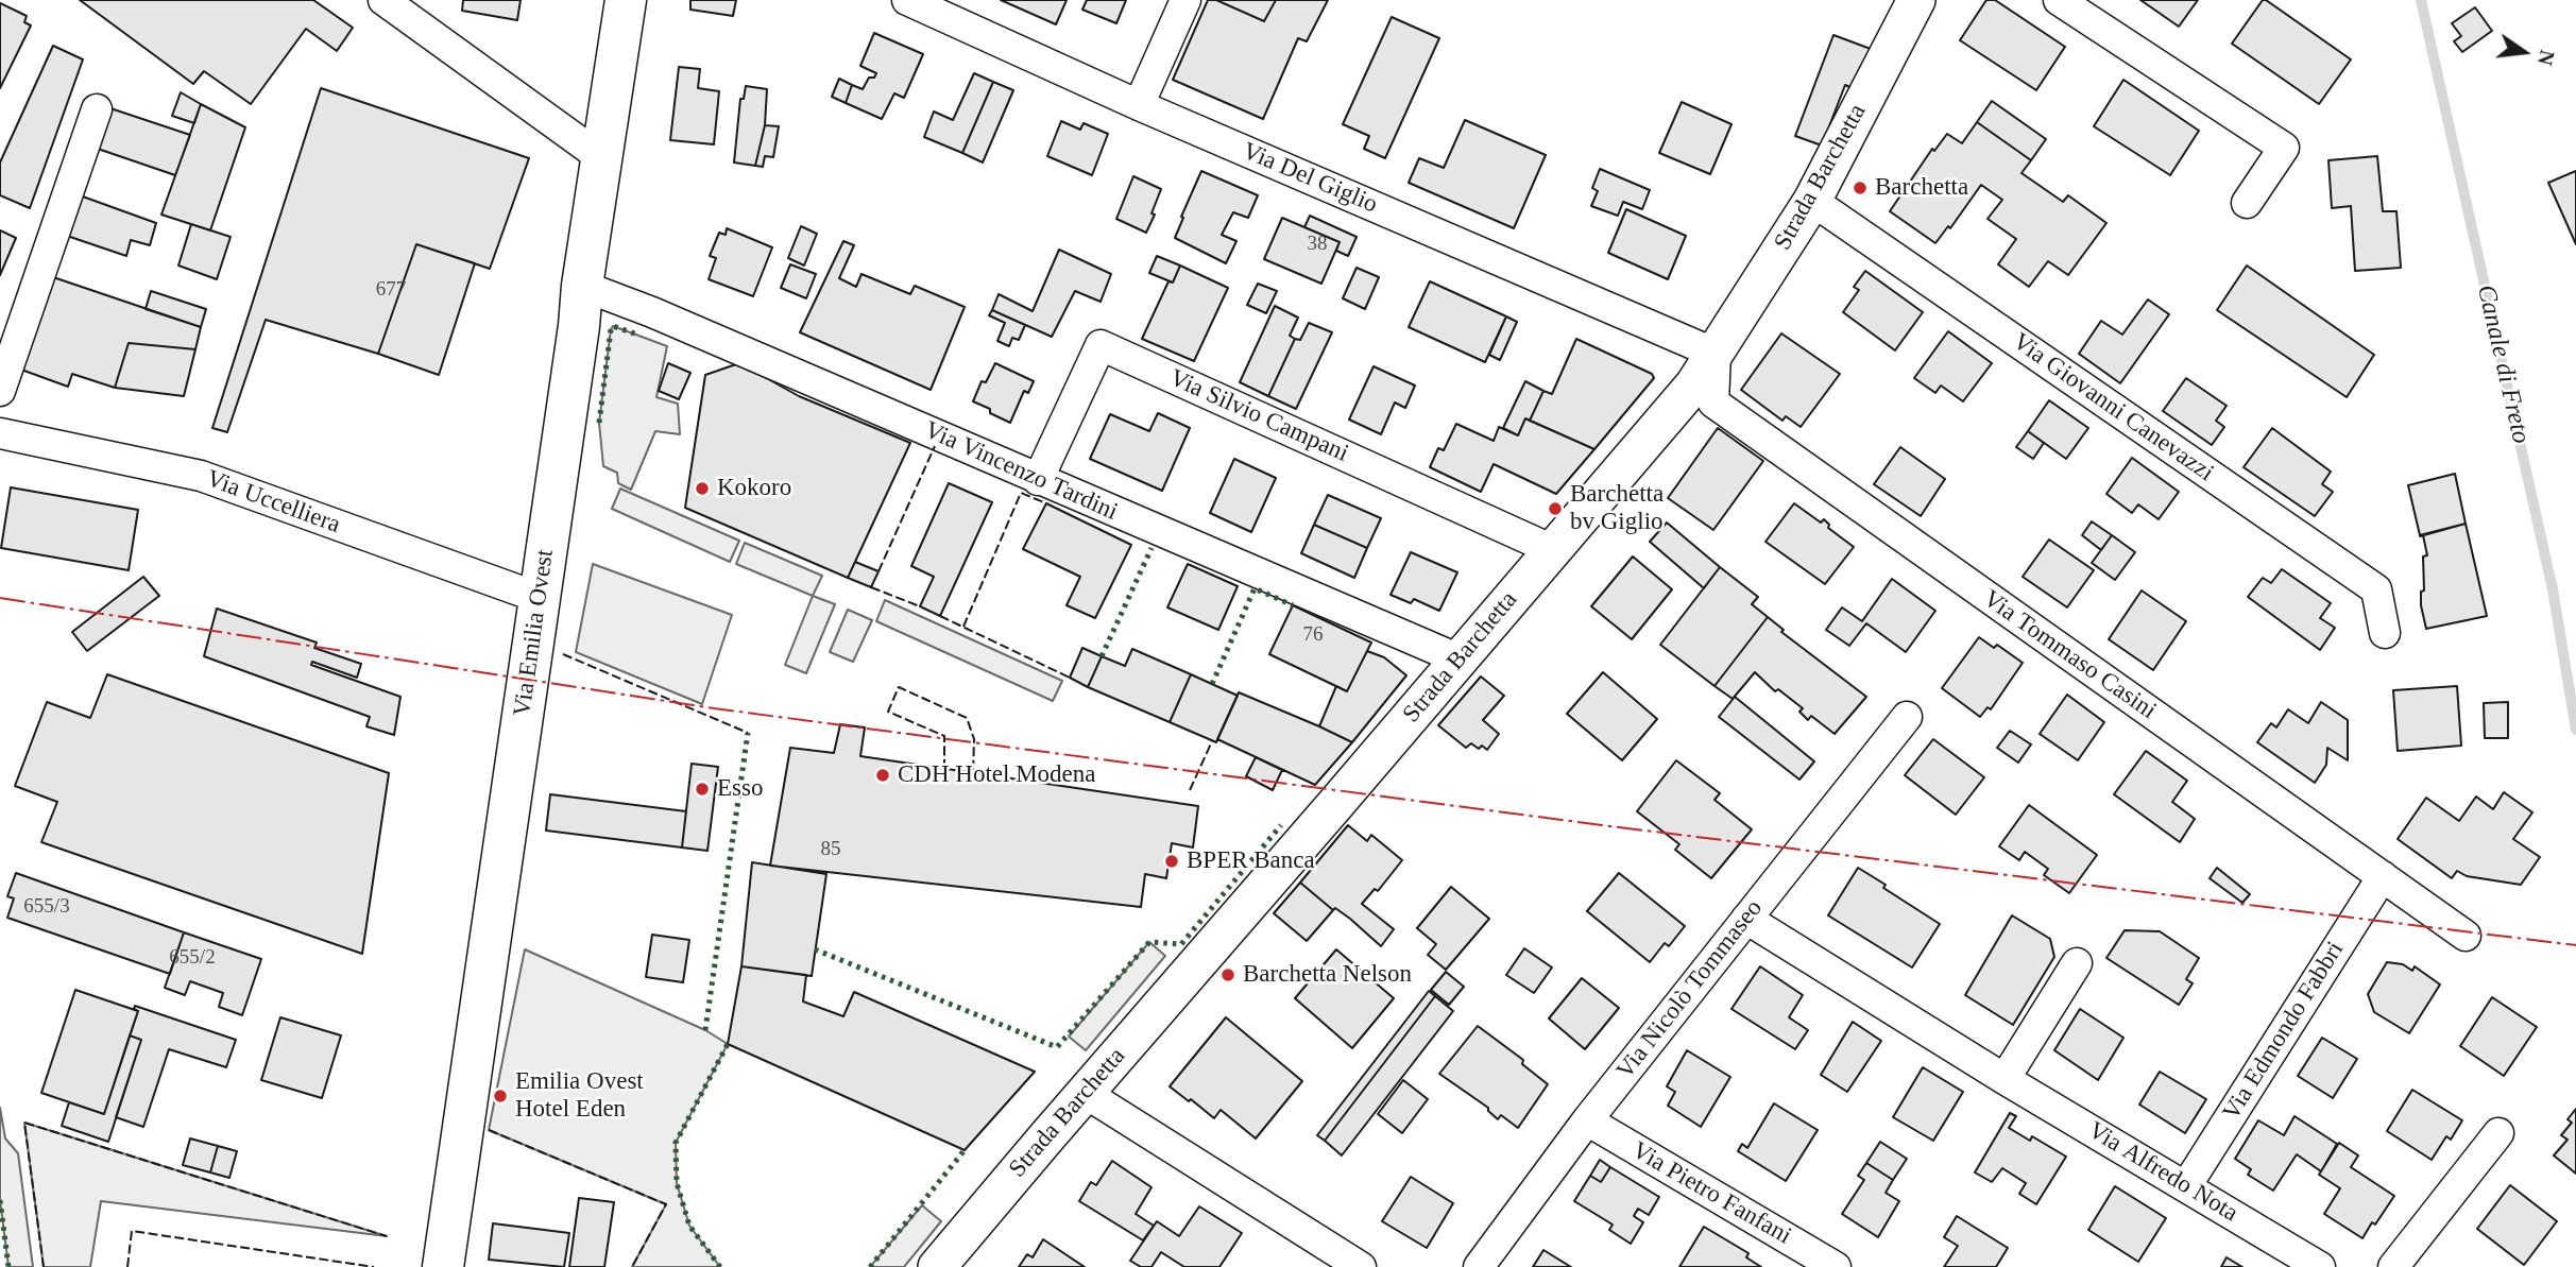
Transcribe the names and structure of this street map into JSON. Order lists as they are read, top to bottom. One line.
{"streets":{"main road":["Via Emilia Ovest"],"street":["Strada Barchetta","Via Del Giglio","Via Giovanni Canevazzi","Via Silvio Campani","Via Vincenzo Tardini","Via Uccelliera","Via Tommaso Casini","Via Nicolò Tommaseo","Via Edmondo Fabbri","Via Alfredo Nota","Via Pietro Fanfani"]},"crossings":[["Strada Barchetta","Via Del Giglio"],["Strada Barchetta","Via Giovanni Canevazzi"],["Strada Barchetta","Via Silvio Campani"],["Strada Barchetta","Via Vincenzo Tardini"],["Strada Barchetta","Via Tommaso Casini"],["Via Del Giglio","Via Tommaso Casini"],["Via Silvio Campani","Via Vincenzo Tardini"],["Via Vincenzo Tardini","Via Emilia Ovest"],["Via Uccelliera","Via Emilia Ovest"],["Via Tommaso Casini","Via Edmondo Fabbri"],["Via Nicolò Tommaseo","Via Alfredo Nota"],["Via Nicolò Tommaseo","Via Pietro Fanfani"],["Via Edmondo Fabbri","Via Alfredo Nota"]],"water":["Canale di Freto"],"places":["Barchetta","Kokoro","Barchetta bv Giglio","CDH Hotel Modena","Esso","BPER Banca","Barchetta Nelson","Emilia Ovest Hotel Eden"],"house_numbers":["38","677","76","85","655/3","655/2"],"north":"right"}
